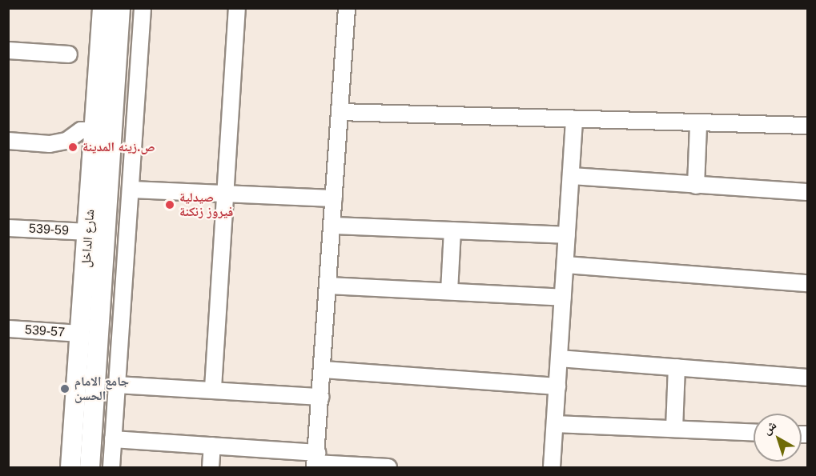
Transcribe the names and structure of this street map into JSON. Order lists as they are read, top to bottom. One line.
{"streets":{"main road":["شارع الداخل"],"street":["539-59","539-57"]},"crossings":[["539-59","شارع الداخل"],["شارع الداخل","539-57"]],"places":["ص.زينه المدينة","صيدلية فيروز زنكنة","جامع الامام الحسن"],"north":"top left"}
